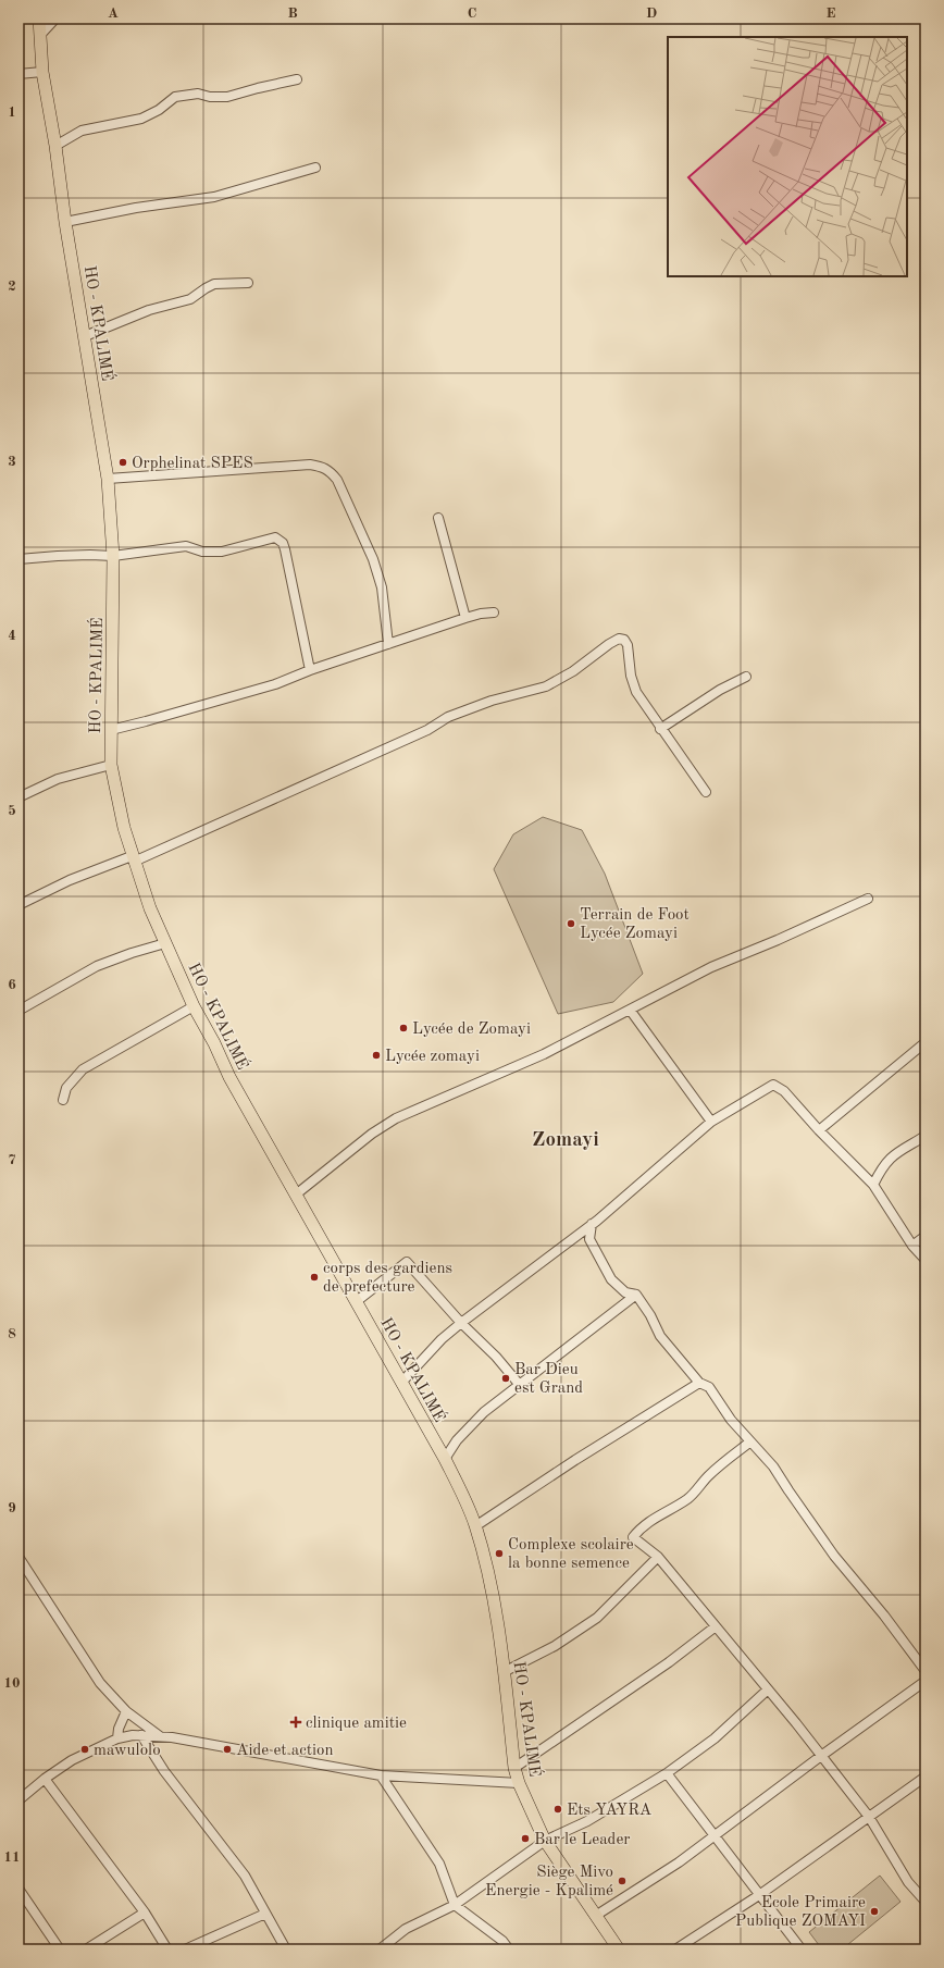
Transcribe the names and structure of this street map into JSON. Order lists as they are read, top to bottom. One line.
{"streets":{"main road":["HO - KPALIMÉ"]},"districts":["Zomayi"],"places":{"other":["Orphelinat SPES","Terrain de Foot Lycée Zomayi","Lycée de Zomayi","Lycée zomayi","corps des gardiens de prefecture","Bar Dieu est Grand","Complexe scolaire la bonne semence","mawulolo","Aide et action","Ets YAYRA","Bar le Leader","Siège Mivo Energie - Kpalimé","Ecole Primaire Publique ZOMAYI"],"health":["clinique amitie"]},"grid":{"columns":["A","B","C","D","E"],"rows":["1","2","3","4","5","6","7","8","9","10","11"]}}
